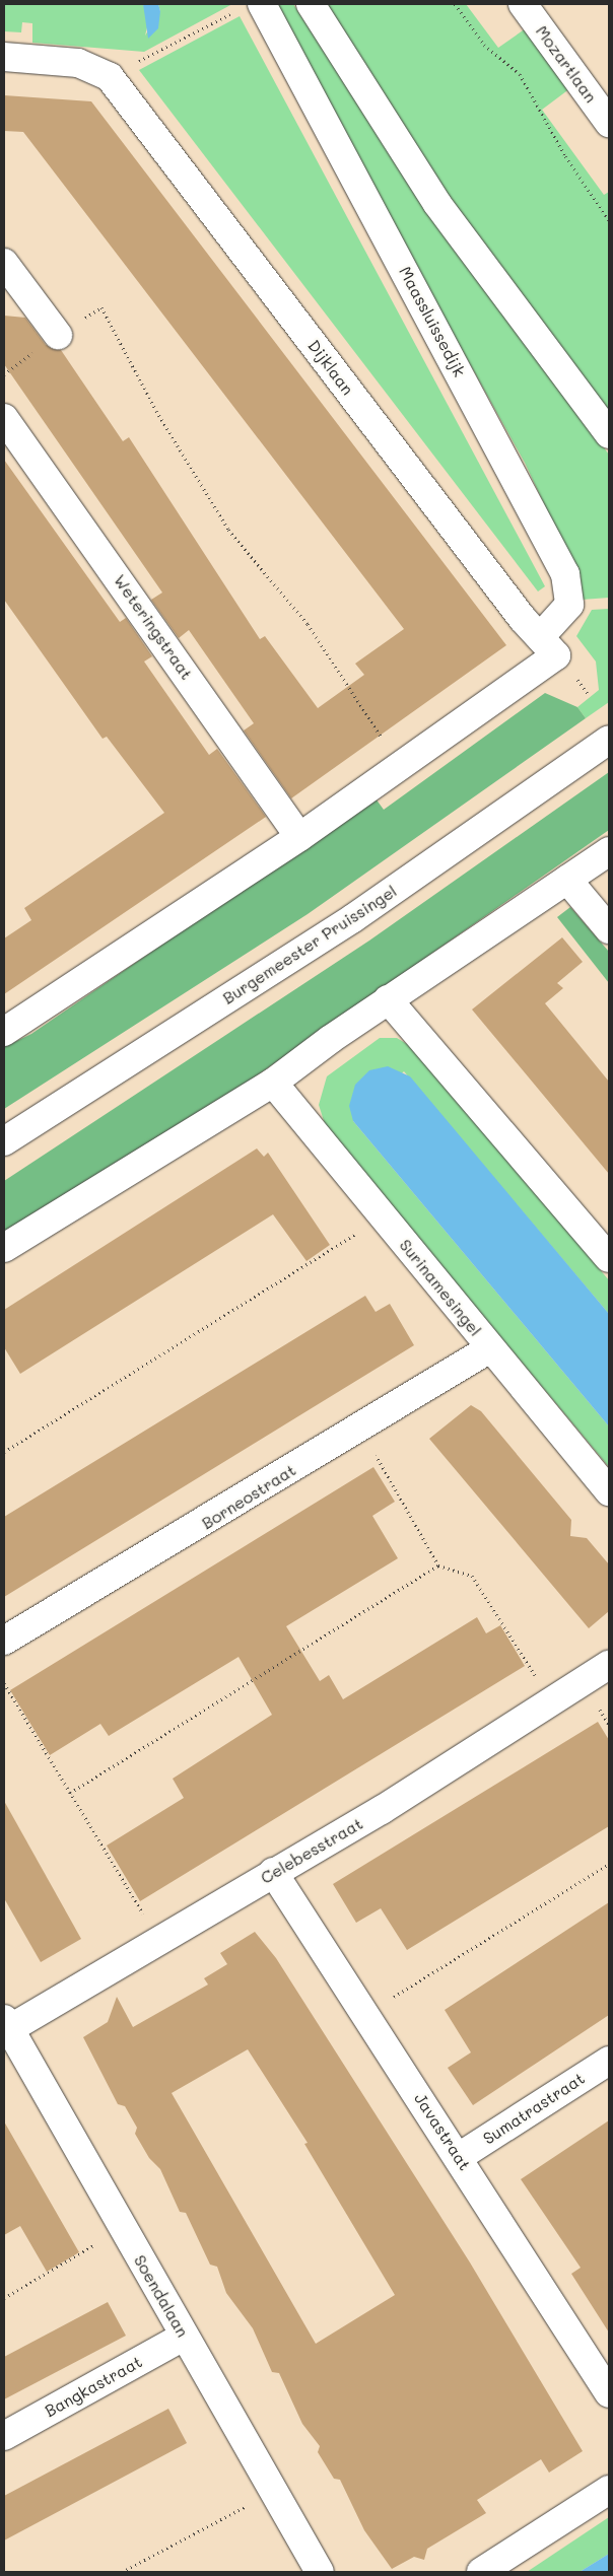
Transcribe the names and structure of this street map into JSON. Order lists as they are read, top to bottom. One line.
{"streets":{"street":["Mozartlaan","Maassluissedijk","Dijklaan","Weteringstraat","Burgemeester Pruissingel","Surinamesingel","Borneostraat","Celebesstraat","Sumatrastraat","Javastraat","Soendalaan","Bangkastraat"]},"crossings":[["Maassluissedijk","Dijklaan"],["Surinamesingel","Borneostraat"],["Celebesstraat","Javastraat"],["Celebesstraat","Soendalaan"],["Sumatrastraat","Javastraat"],["Soendalaan","Bangkastraat"]]}
